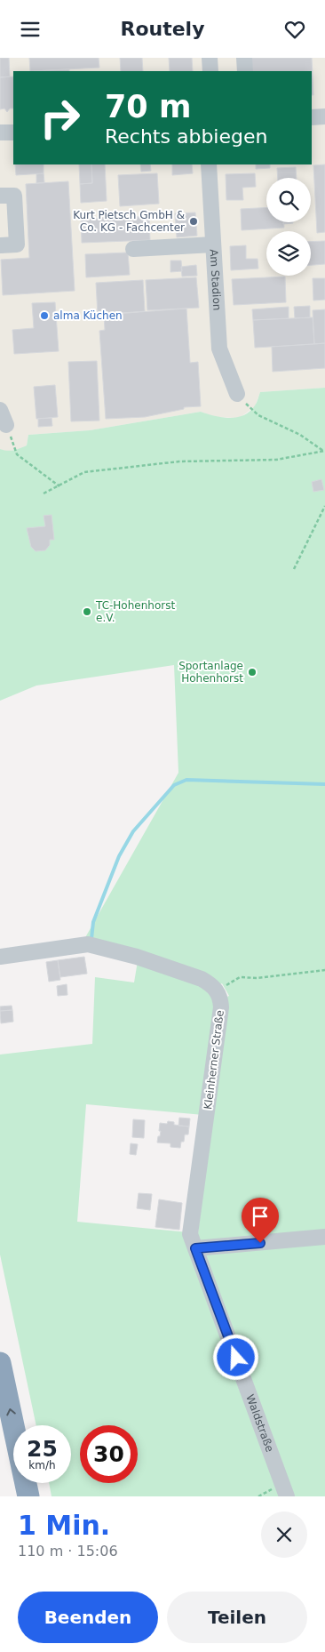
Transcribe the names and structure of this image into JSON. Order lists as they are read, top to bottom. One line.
{"streets":{"street":["Am Stadion","Kleinherner Straße","Waldstraße"]},"crossings":[["Kleinherner Straße","Waldstraße"]],"places":["Kurt Pietsch GmbH & Co. KG - Fachcenter","alma Küchen","TC-Hohenhorst e.V.","Sportanlage Hohenhorst"],"page":{"header":"Routely","turn":["70 m","Rechts abbiegen"],"speed":"25 km/h","limit":"30","heading":["1 Min.","110 m · 15:06"],"buttons":["Beenden","Teilen"]}}
